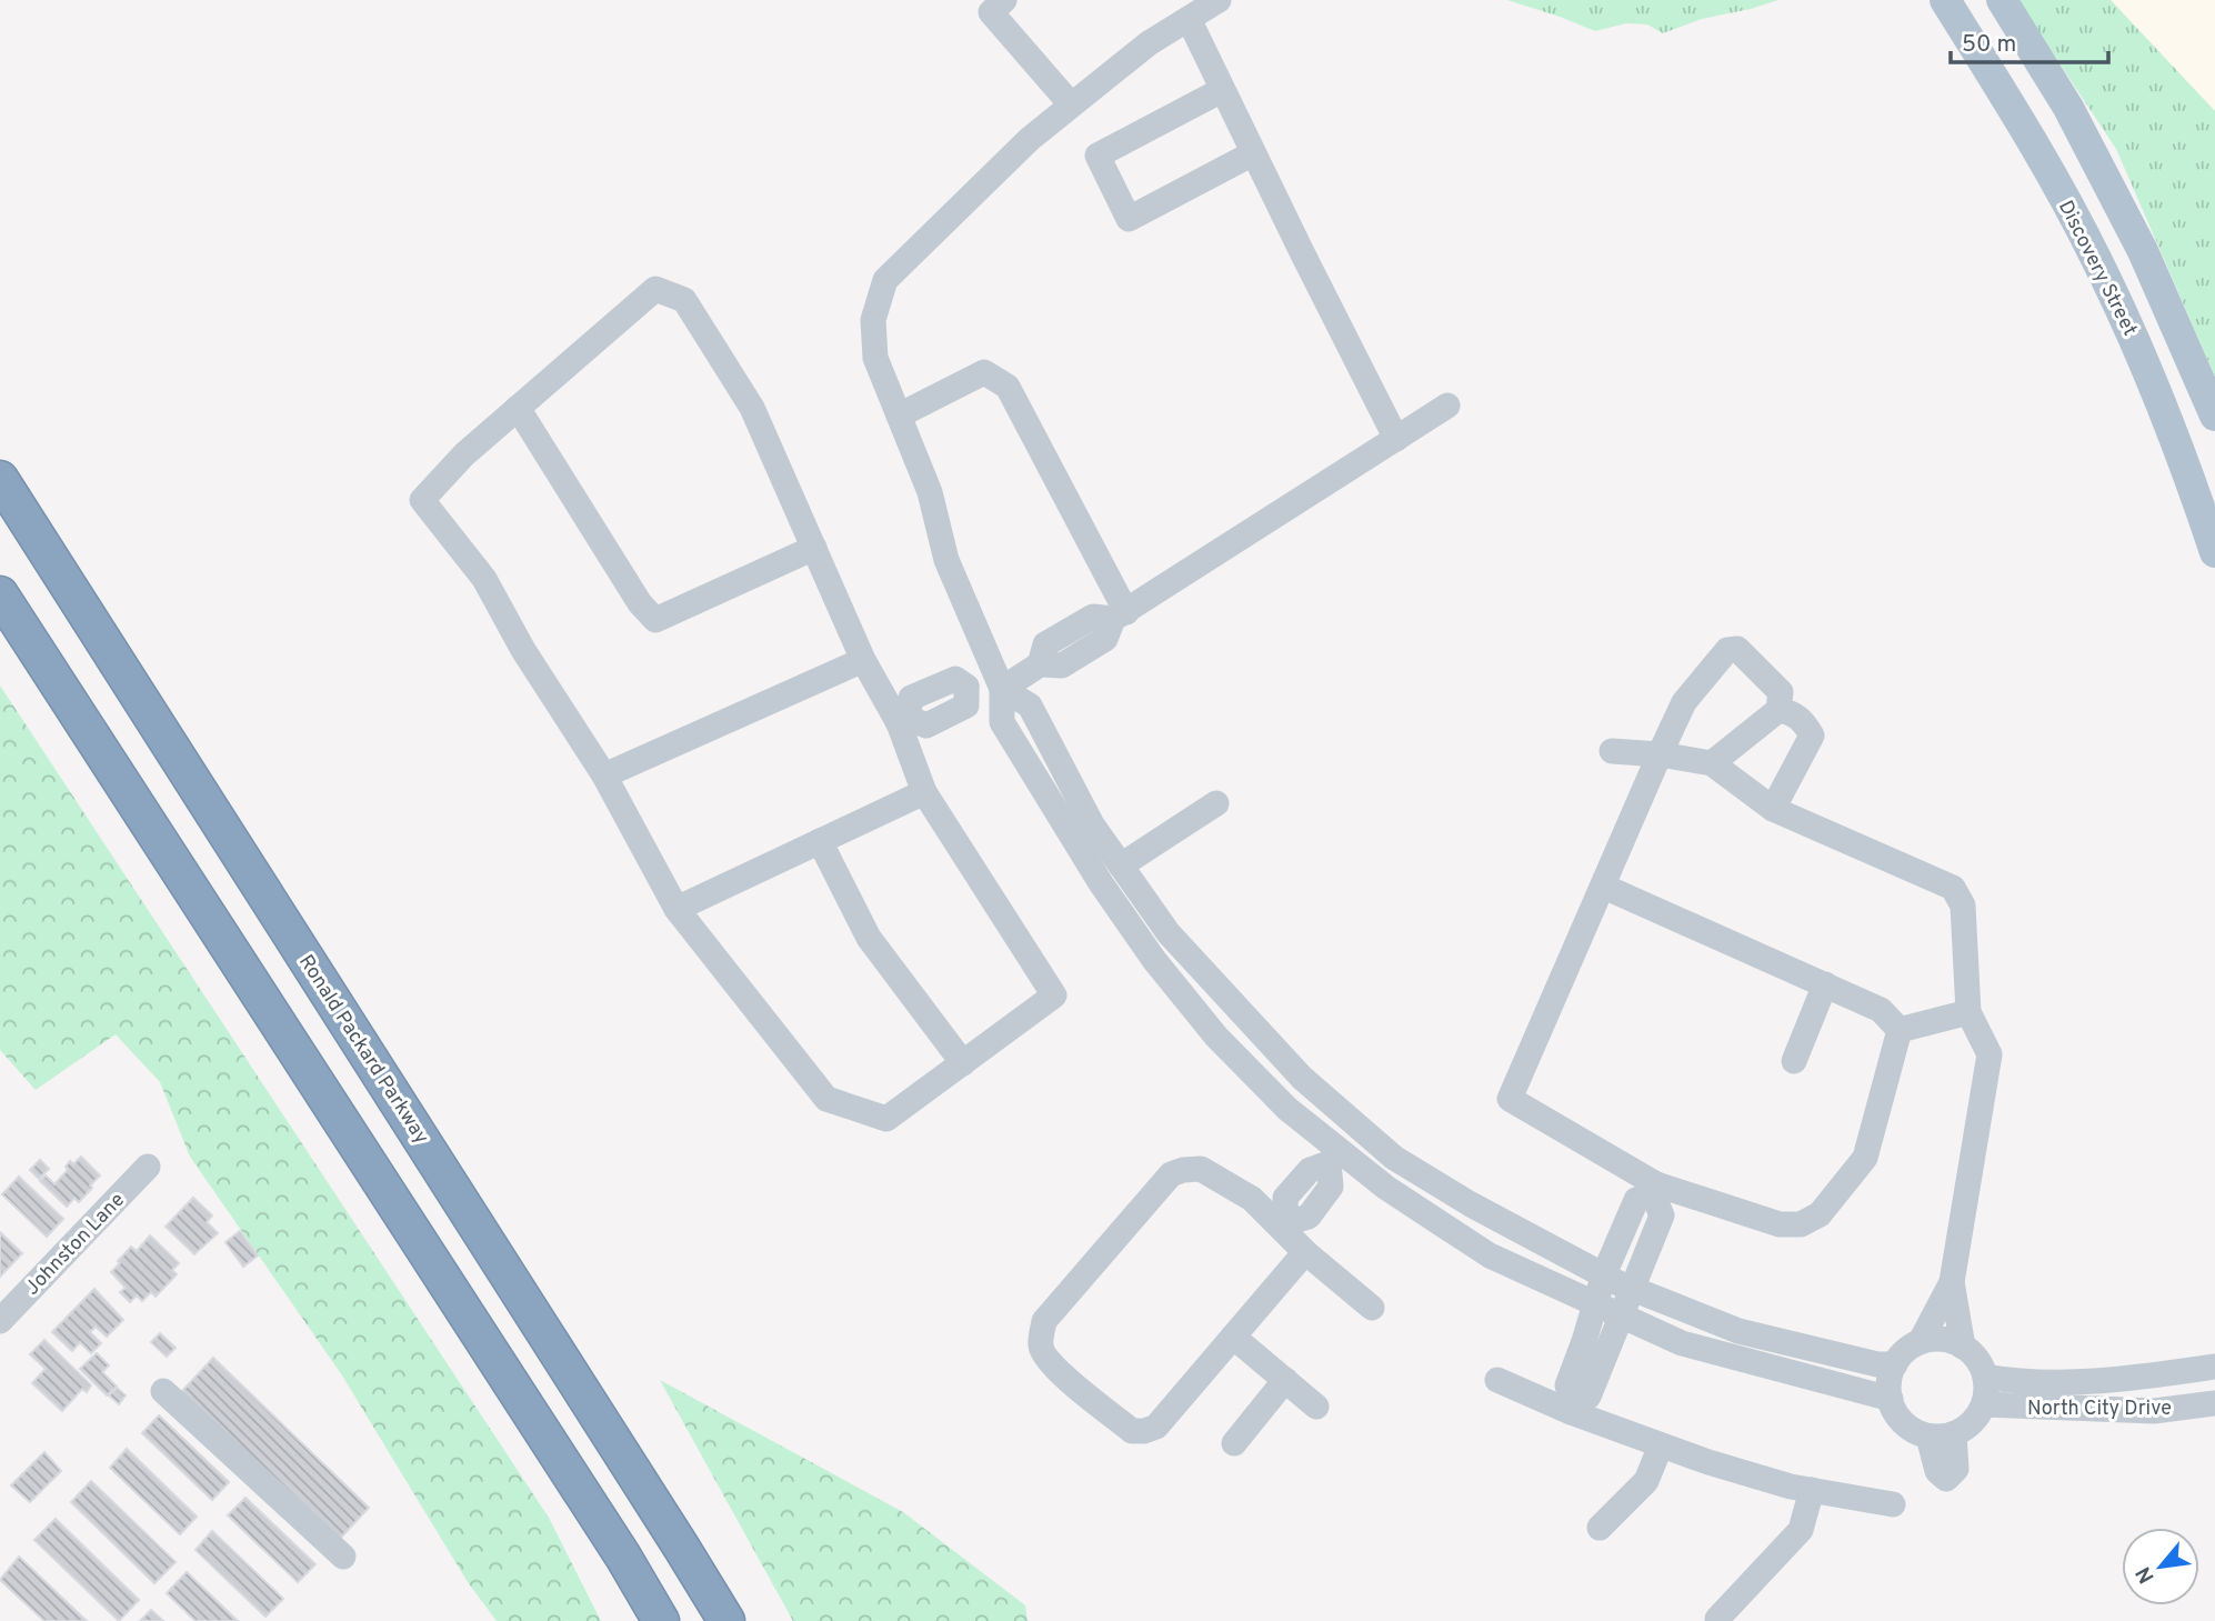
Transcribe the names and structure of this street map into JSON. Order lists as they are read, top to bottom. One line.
{"streets":{"highway":["Ronald Packard Parkway"],"main road":["Discovery Street"],"street":["Johnston Lane","North City Drive"]},"scale_bar":"50 m","north":"bottom left"}
